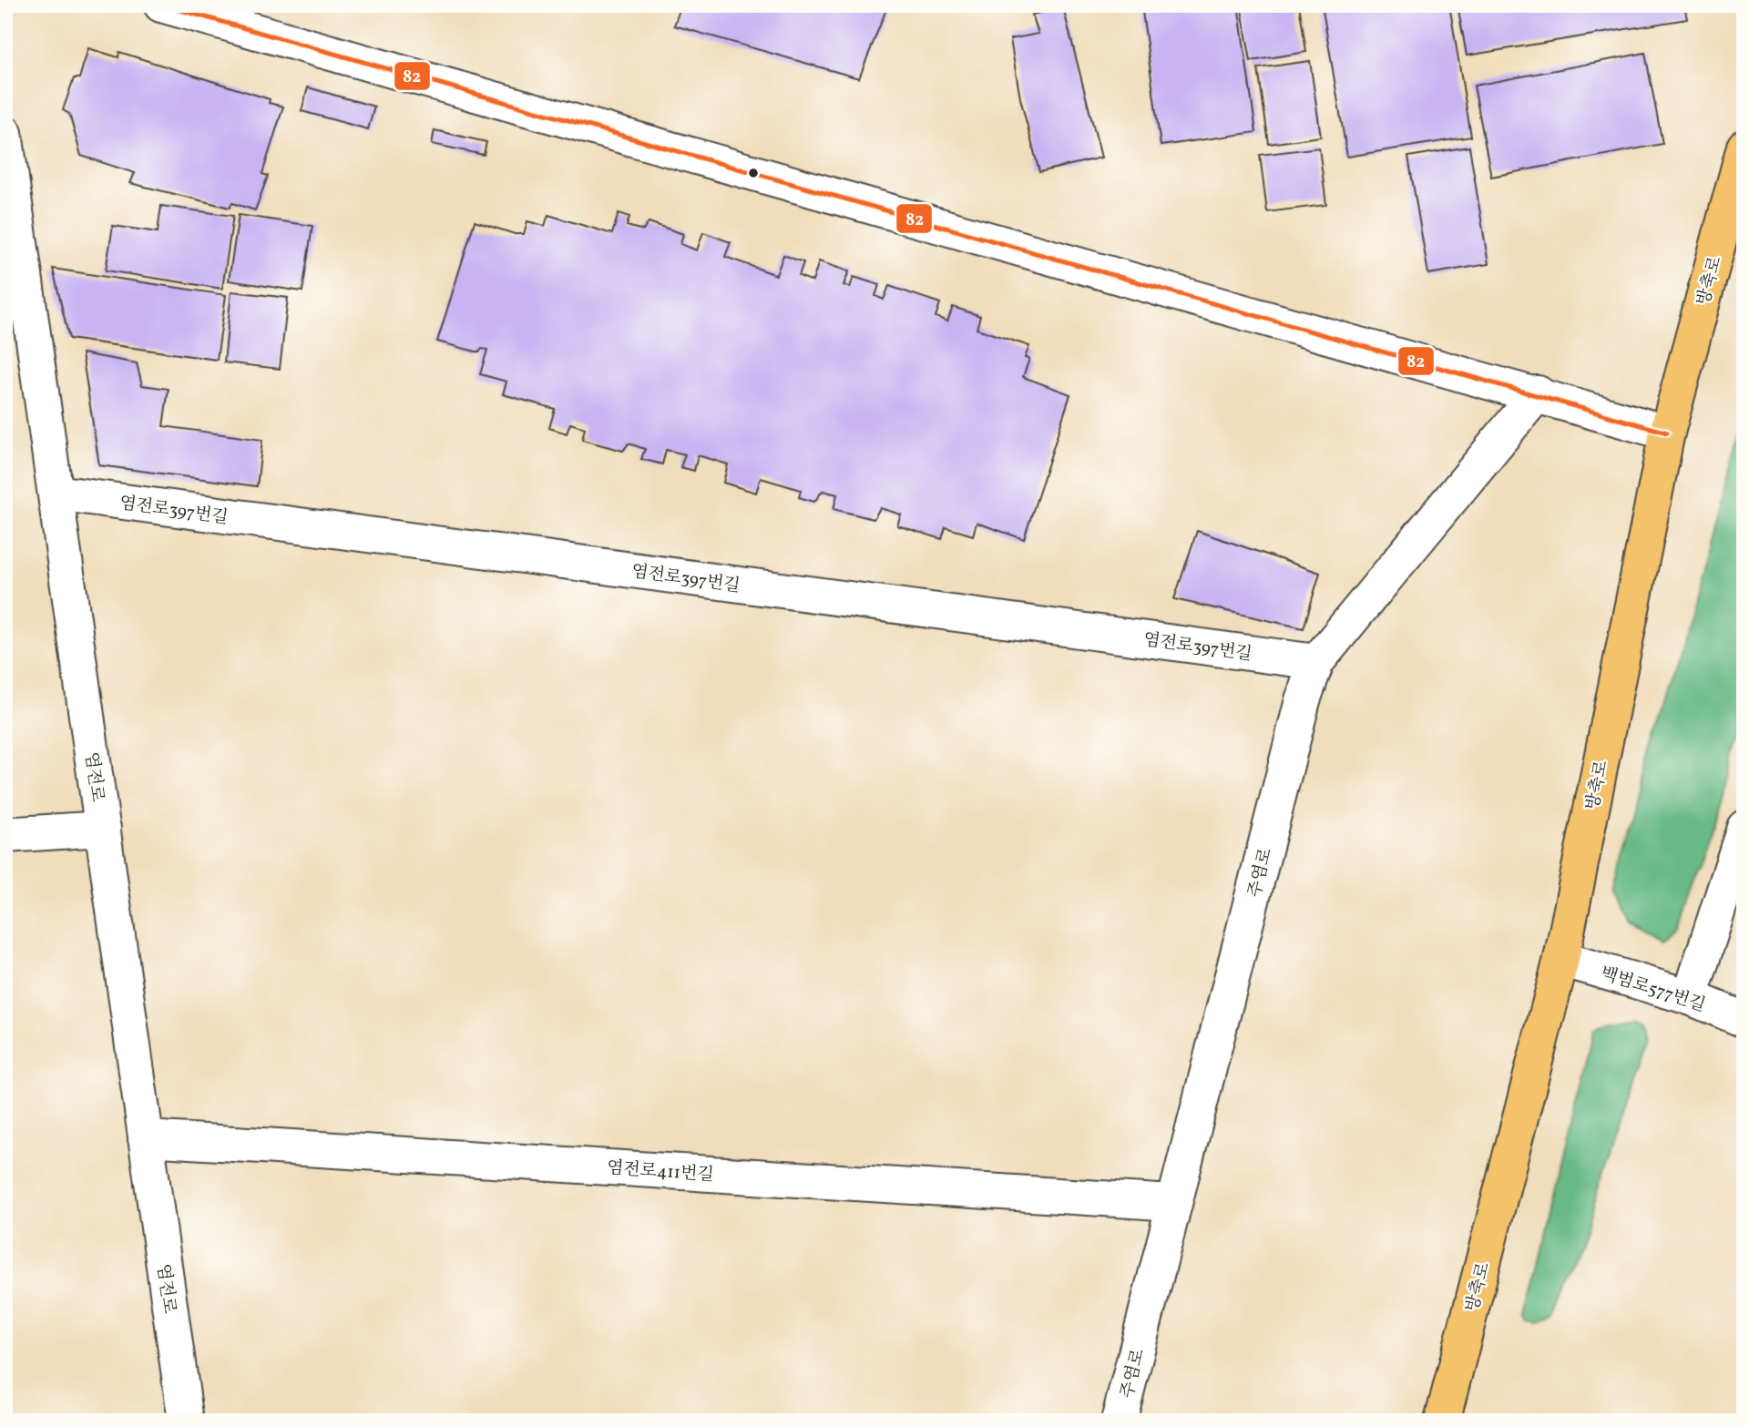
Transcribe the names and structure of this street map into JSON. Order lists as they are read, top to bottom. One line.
{"streets":{"main road":["방축로"],"street":["염전로397번길","염전로","주염로","백범로577번길","염전로411번길"]},"crossings":[["방축로","백범로577번길"],["염전로397번길","염전로"],["염전로397번길","주염로"],["염전로","염전로411번길"],["주염로","염전로411번길"]],"lines":["transit line 82"]}
